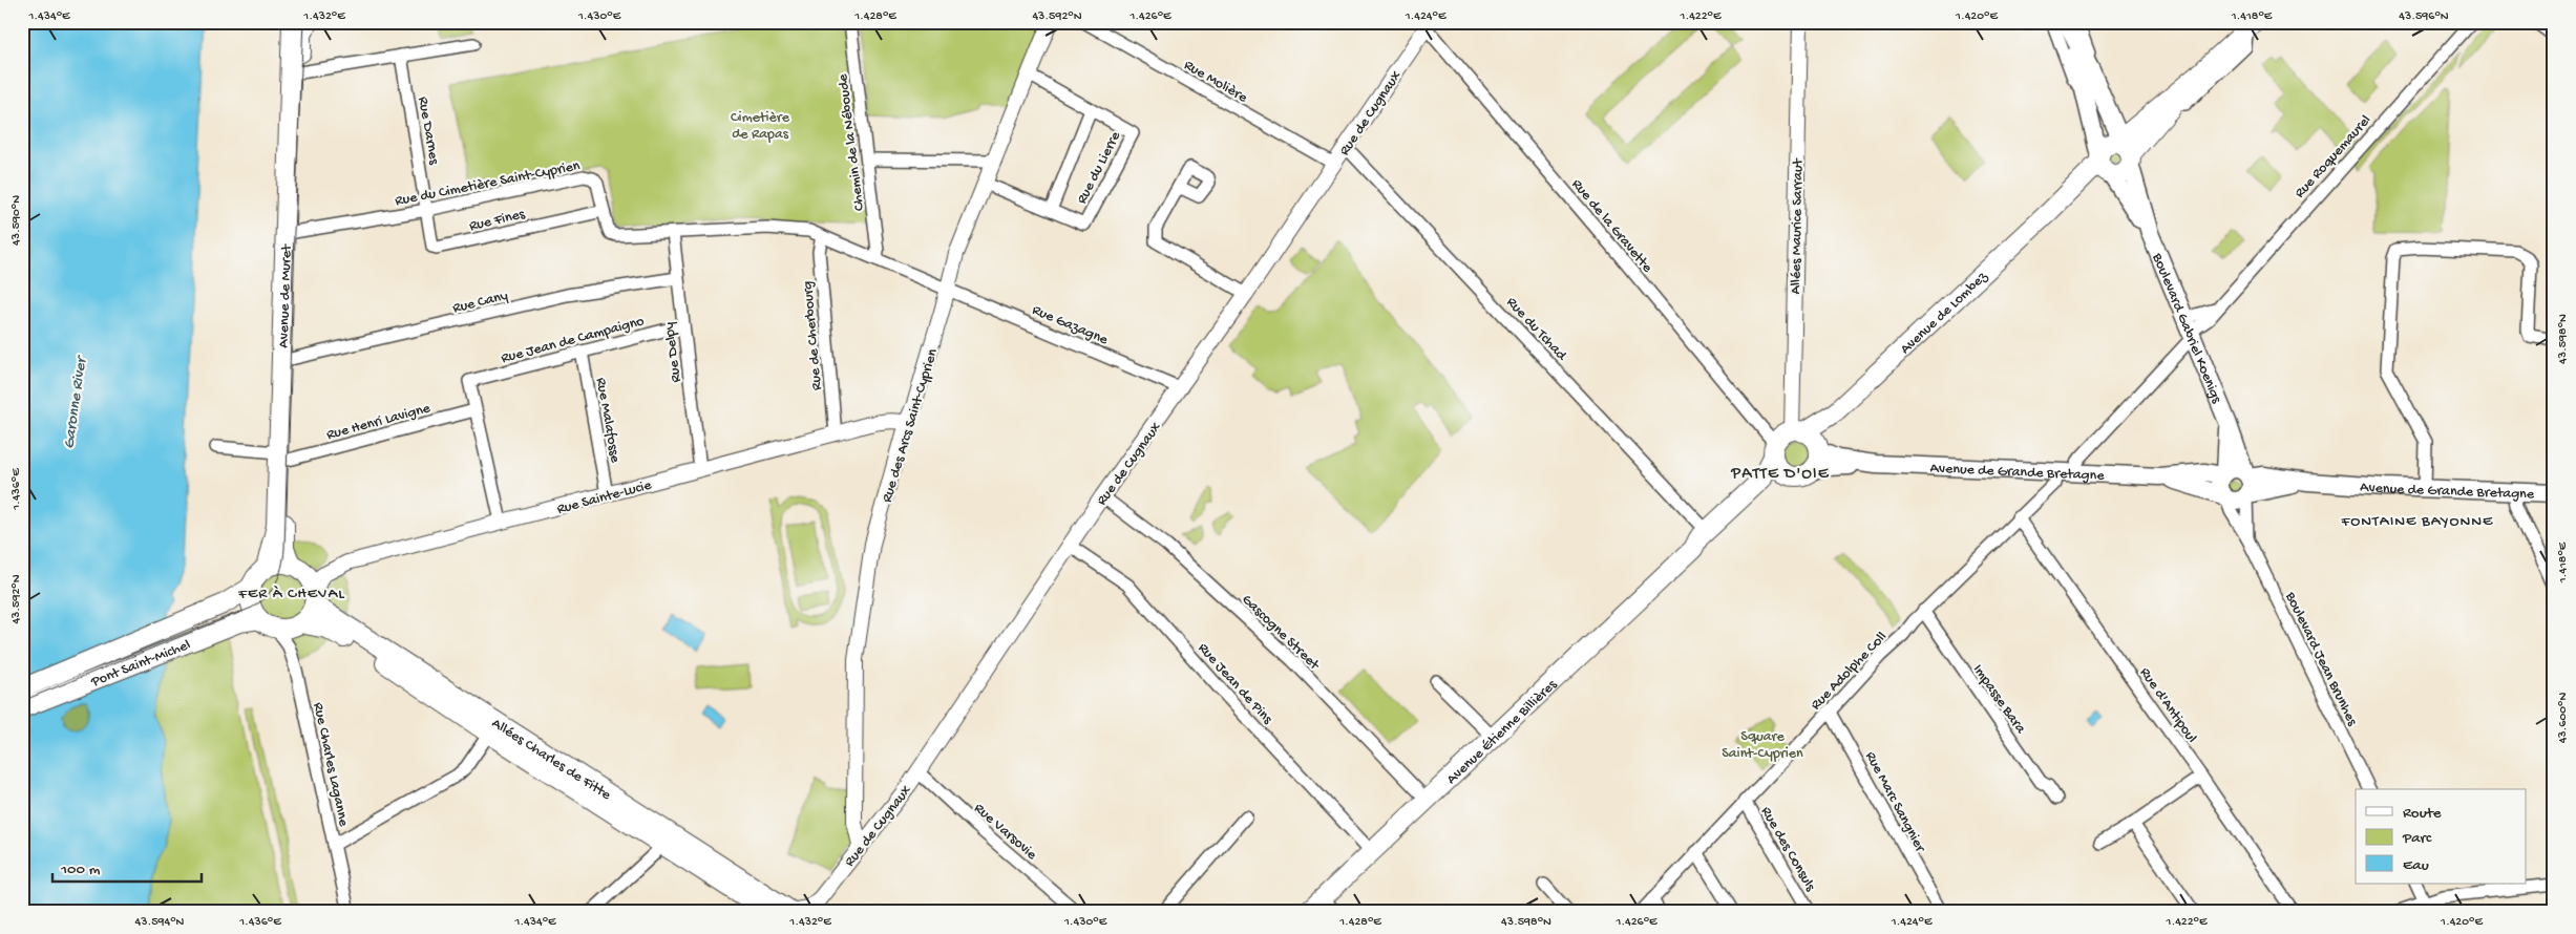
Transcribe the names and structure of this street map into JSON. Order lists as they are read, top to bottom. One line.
{"streets":{"main road":["Avenue de Muret","Avenue de Lombez","Boulevard Gabriel Koenigs","Avenue de Grande Bretagne","Pont Saint-Michel","Avenue Étienne Billières","Allées Charles de Fitte"],"street":["Rue Molière","Rue de Cugnaux","Rue Darnes","Chemin de la Néboude","Rue Roquemaurel","Rue du Lierre","Rue du Cimetière Saint-Cyprien","Rue Fines","Rue de la Gravette","Allées Maurice Sarraut","Rue Cany","Rue Gazagne","Rue du Tchad","Rue de Cherbourg","Rue Jean de Campaigno","Rue Delpy","Rue Henri Lavigne","Rue Malafosse","Rue des Arcs Saint-Cyprien","Rue Sainte-Lucie","Gascogne Street","Boulevard Jean Brunhes","Rue Adolphe Coll","Rue Jean de Pins","Impasse Bara","Rue d'Antipoul","Rue Charles Laganne","Rue Marc Sangnier","Rue Varsovie","Rue des Consuls"]},"crossings":[["Rue Molière","Rue de Cugnaux"],["Rue de Cugnaux","Rue de la Gravette"],["Rue de Cugnaux","Rue Gazagne"],["Rue de Cugnaux","Rue du Tchad"],["Rue de Cugnaux","Rue des Arcs Saint-Cyprien"],["Rue de Cugnaux","Gascogne Street"],["Rue de Cugnaux","Rue Jean de Pins"],["Rue de Cugnaux","Allées Charles de Fitte"],["Rue de Cugnaux","Rue Varsovie"],["Rue Darnes","Rue du Cimetière Saint-Cyprien"],["Rue Darnes","Rue Fines"],["Chemin de la Néboude","Rue du Cimetière Saint-Cyprien"],["Rue Roquemaurel","Boulevard Gabriel Koenigs"],["Rue Roquemaurel","Avenue de Grande Bretagne"],["Rue du Lierre","Rue des Arcs Saint-Cyprien"],["Rue du Cimetière Saint-Cyprien","Rue Fines"],["Rue du Cimetière Saint-Cyprien","Avenue de Muret"],["Rue du Cimetière Saint-Cyprien","Rue Gazagne"],["Rue du Cimetière Saint-Cyprien","Rue de Cherbourg"],["Rue du Cimetière Saint-Cyprien","Rue Delpy"],["Rue du Cimetière Saint-Cyprien","Rue des Arcs Saint-Cyprien"],["Rue de la Gravette","Allées Maurice Sarraut"],["Rue de la Gravette","Avenue de Lombez"],["Rue de la Gravette","Avenue de Grande Bretagne"],["Rue de la Gravette","Avenue Étienne Billières"],["Allées Maurice Sarraut","Avenue de Lombez"],["Allées Maurice Sarraut","Avenue de Grande Bretagne"],["Allées Maurice Sarraut","Avenue Étienne Billières"],["Avenue de Muret","Rue Cany"],["Avenue de Muret","Rue Henri Lavigne"],["Avenue de Muret","Rue Sainte-Lucie"],["Avenue de Muret","Pont Saint-Michel"],["Avenue de Muret","Allées Charles de Fitte"],["Avenue de Muret","Rue Charles Laganne"],["Rue Cany","Rue Delpy"],["Avenue de Lombez","Boulevard Gabriel Koenigs"],["Avenue de Lombez","Avenue de Grande Bretagne"],["Avenue de Lombez","Avenue Étienne Billières"],["Rue Gazagne","Rue des Arcs Saint-Cyprien"],["Rue du Tchad","Avenue Étienne Billières"],["Boulevard Gabriel Koenigs","Avenue de Grande Bretagne"],["Boulevard Gabriel Koenigs","Boulevard Jean Brunhes"],["Rue de Cherbourg","Rue Sainte-Lucie"],["Rue Jean de Campaigno","Rue Delpy"],["Rue Jean de Campaigno","Rue Henri Lavigne"],["Rue Jean de Campaigno","Rue Malafosse"],["Rue Delpy","Rue Sainte-Lucie"],["Rue Malafosse","Rue Sainte-Lucie"],["Rue des Arcs Saint-Cyprien","Rue Sainte-Lucie"],["Avenue de Grande Bretagne","Boulevard Jean Brunhes"],["Avenue de Grande Bretagne","Rue Adolphe Coll"],["Avenue de Grande Bretagne","Avenue Étienne Billières"],["Rue Sainte-Lucie","Pont Saint-Michel"],["Rue Sainte-Lucie","Allées Charles de Fitte"],["Rue Sainte-Lucie","Rue Charles Laganne"],["Gascogne Street","Avenue Étienne Billières"],["Pont Saint-Michel","Allées Charles de Fitte"],["Pont Saint-Michel","Rue Charles Laganne"],["Rue Adolphe Coll","Impasse Bara"],["Rue Adolphe Coll","Rue d'Antipoul"],["Rue Adolphe Coll","Rue Marc Sangnier"],["Rue Adolphe Coll","Rue des Consuls"],["Rue Jean de Pins","Avenue Étienne Billières"],["Allées Charles de Fitte","Rue Charles Laganne"]],"districts":["PATTE D'OIE","FONTAINE BAYONNE","FER À CHEVAL"],"water":["Garonne River"],"parks":["Cimetière de Rapas","Square Saint-Cyprien"],"legend":["Route","Parc","Eau"],"scale_bar":"100 m","coordinates":["1.434°E","1.432°E","1.430°E","1.428°E","43.592°N","1.426°E","1.424°E","1.422°E","1.420°E","1.418°E","43.596°N","43.590°N","43.598°N","1.436°E","43.600°N","43.594°N"]}
